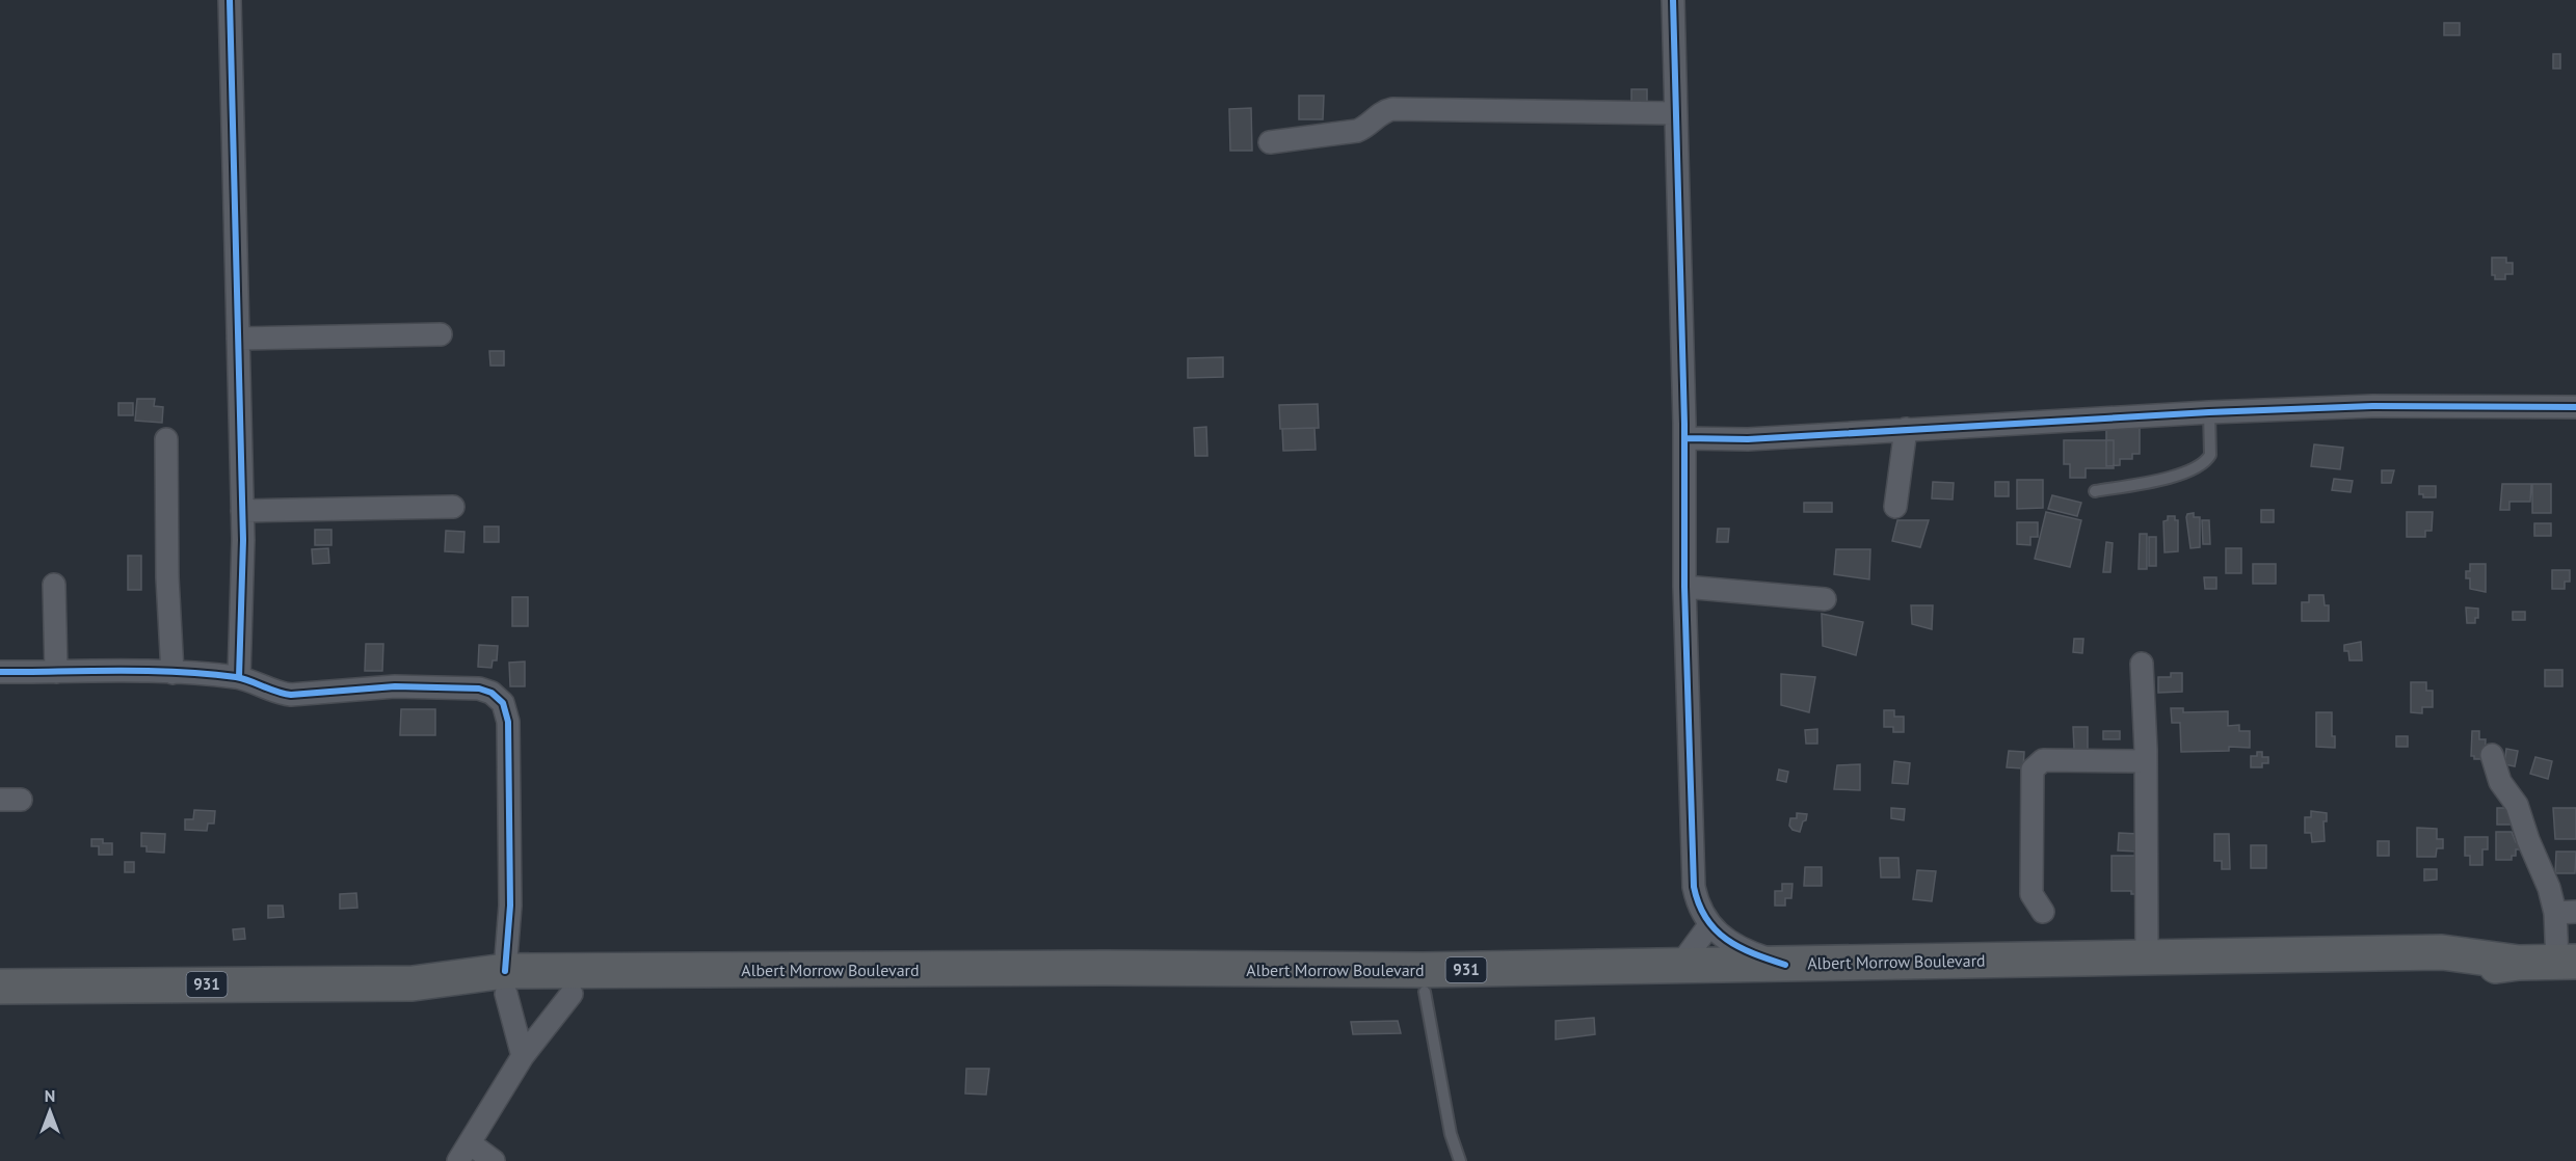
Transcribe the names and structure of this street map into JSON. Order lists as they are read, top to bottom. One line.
{"streets":{"highway":["Albert Morrow Boulevard","931"]},"north":"top"}
